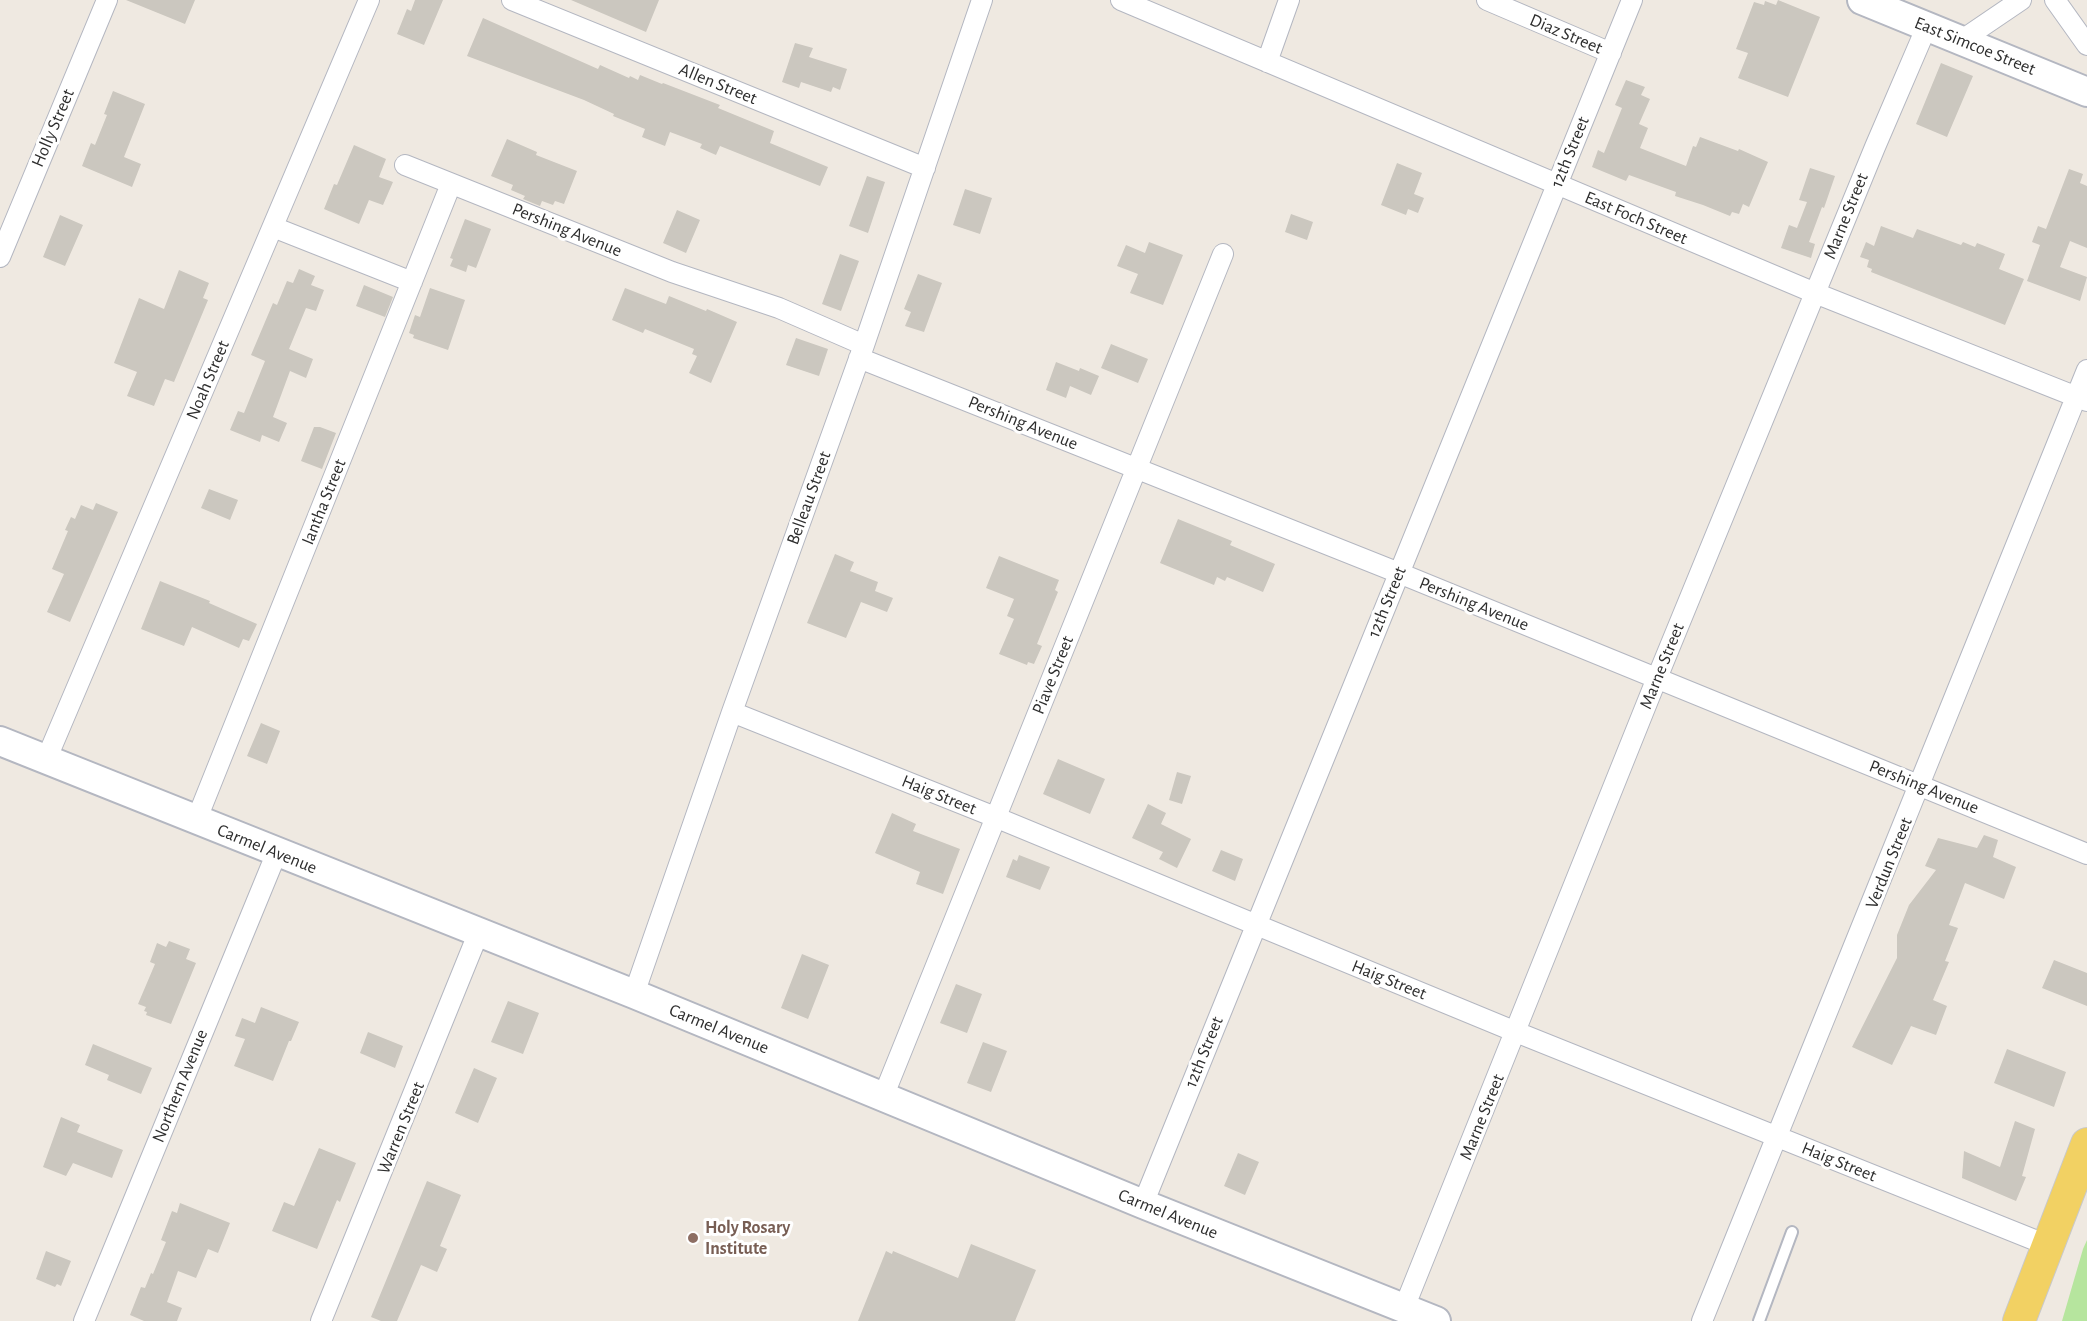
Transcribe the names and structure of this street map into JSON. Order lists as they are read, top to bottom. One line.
{"streets":{"main road":["East Simcoe Street","Carmel Avenue"],"street":["Diaz Street","Allen Street","Holly Street","12th Street","Marne Street","East Foch Street","Pershing Avenue","Noah Street","Belleau Street","Iantha Street","Piave Street","Haig Street","Verdun Street","Northern Avenue","Warren Street"]},"crossings":[["Diaz Street","12th Street"],["East Simcoe Street","Marne Street"],["Allen Street","Belleau Street"],["12th Street","East Foch Street"],["12th Street","Pershing Avenue"],["12th Street","Haig Street"],["12th Street","Carmel Avenue"],["Marne Street","East Foch Street"],["Marne Street","Pershing Avenue"],["Marne Street","Haig Street"],["Marne Street","Carmel Avenue"],["East Foch Street","Verdun Street"],["Pershing Avenue","Belleau Street"],["Pershing Avenue","Iantha Street"],["Pershing Avenue","Piave Street"],["Pershing Avenue","Verdun Street"],["Noah Street","Carmel Avenue"],["Belleau Street","Haig Street"],["Belleau Street","Carmel Avenue"],["Iantha Street","Carmel Avenue"],["Piave Street","Haig Street"],["Piave Street","Carmel Avenue"],["Haig Street","Verdun Street"],["Carmel Avenue","Northern Avenue"],["Carmel Avenue","Warren Street"]],"places":["Holy Rosary Institute"]}
